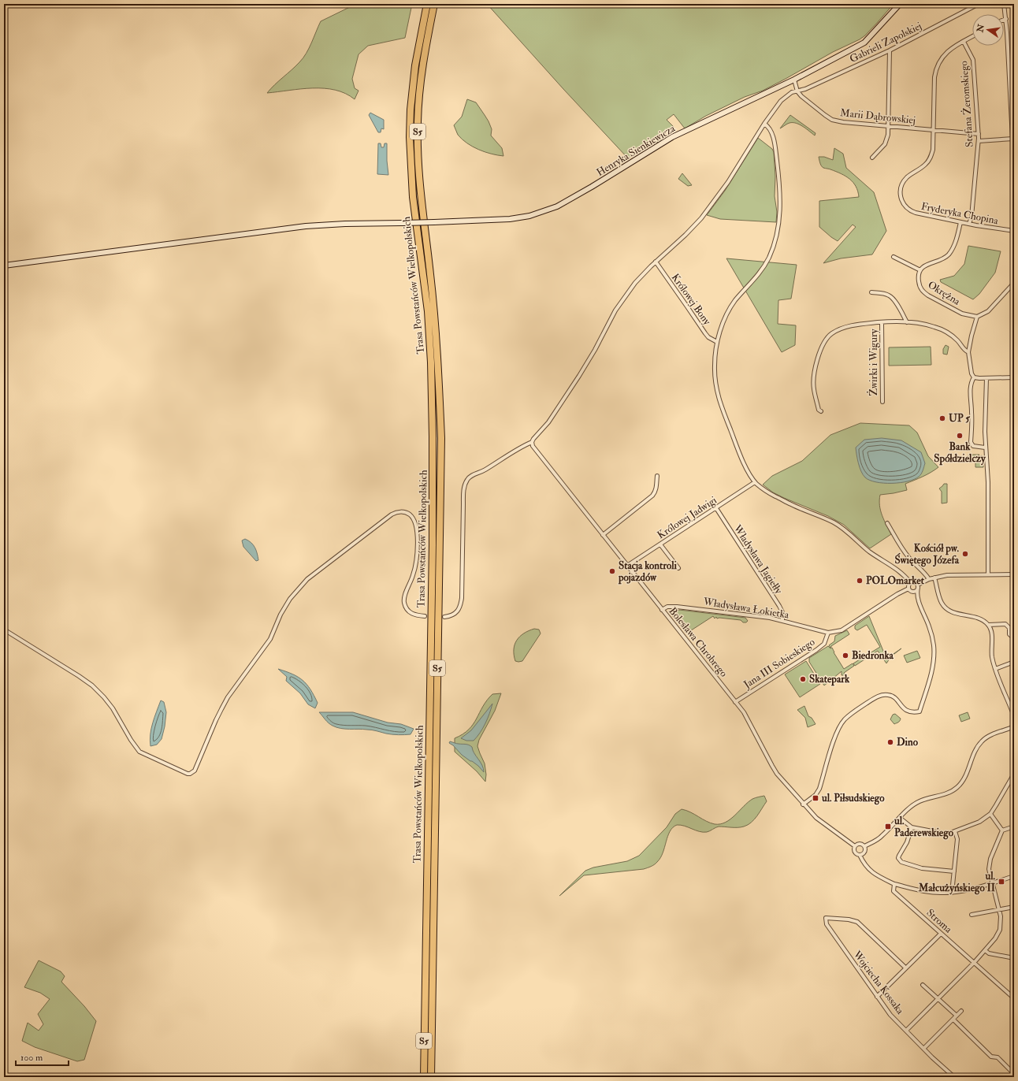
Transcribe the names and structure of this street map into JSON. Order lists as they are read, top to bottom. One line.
{"streets":{"highway":["S5","Trasa Powstańców Wielkopolskich"],"street":["Gabrieli Zapolskiej","Stefana Żeromskiego","Marii Dąbrowskiej","Henryka Sienkiewicza","Fryderyka Chopina","Okrężna","Królowej Bony","Żwirki i Wigury","Królowej Jadwigi","Władysława Jagiełły","Władysława Łokietka","Bolesława Chrobrego","Jana III Sobieskiego","Stroma","Wojciecha Kossaka"]},"crossings":[["Gabrieli Zapolskiej","Marii Dąbrowskiej"],["Gabrieli Zapolskiej","Królowej Bony"],["Gabrieli Zapolskiej","Bolesława Chrobrego"],["Stefana Żeromskiego","Marii Dąbrowskiej"],["Stefana Żeromskiego","Fryderyka Chopina"],["Marii Dąbrowskiej","Fryderyka Chopina"],["Fryderyka Chopina","Okrężna"],["Królowej Jadwigi","Władysława Jagiełły"],["Królowej Jadwigi","Bolesława Chrobrego"],["Władysława Jagiełły","Władysława Łokietka"],["Władysława Łokietka","Bolesława Chrobrego"],["Władysława Łokietka","Jana III Sobieskiego"],["Bolesława Chrobrego","Jana III Sobieskiego"]],"places":{"other":["UP 5","Bank Spółdzielczy","Kościół pw. Świętego Józefa","Stacja kontroli pojazdów","POLOmarket","Biedronka","Skatepark","Dino"],"transit":["ul. Piłsudskiego","ul. Paderewskiego","ul. Małcużyńskiego II"]},"scale_bar":"100 m","north":"left"}
